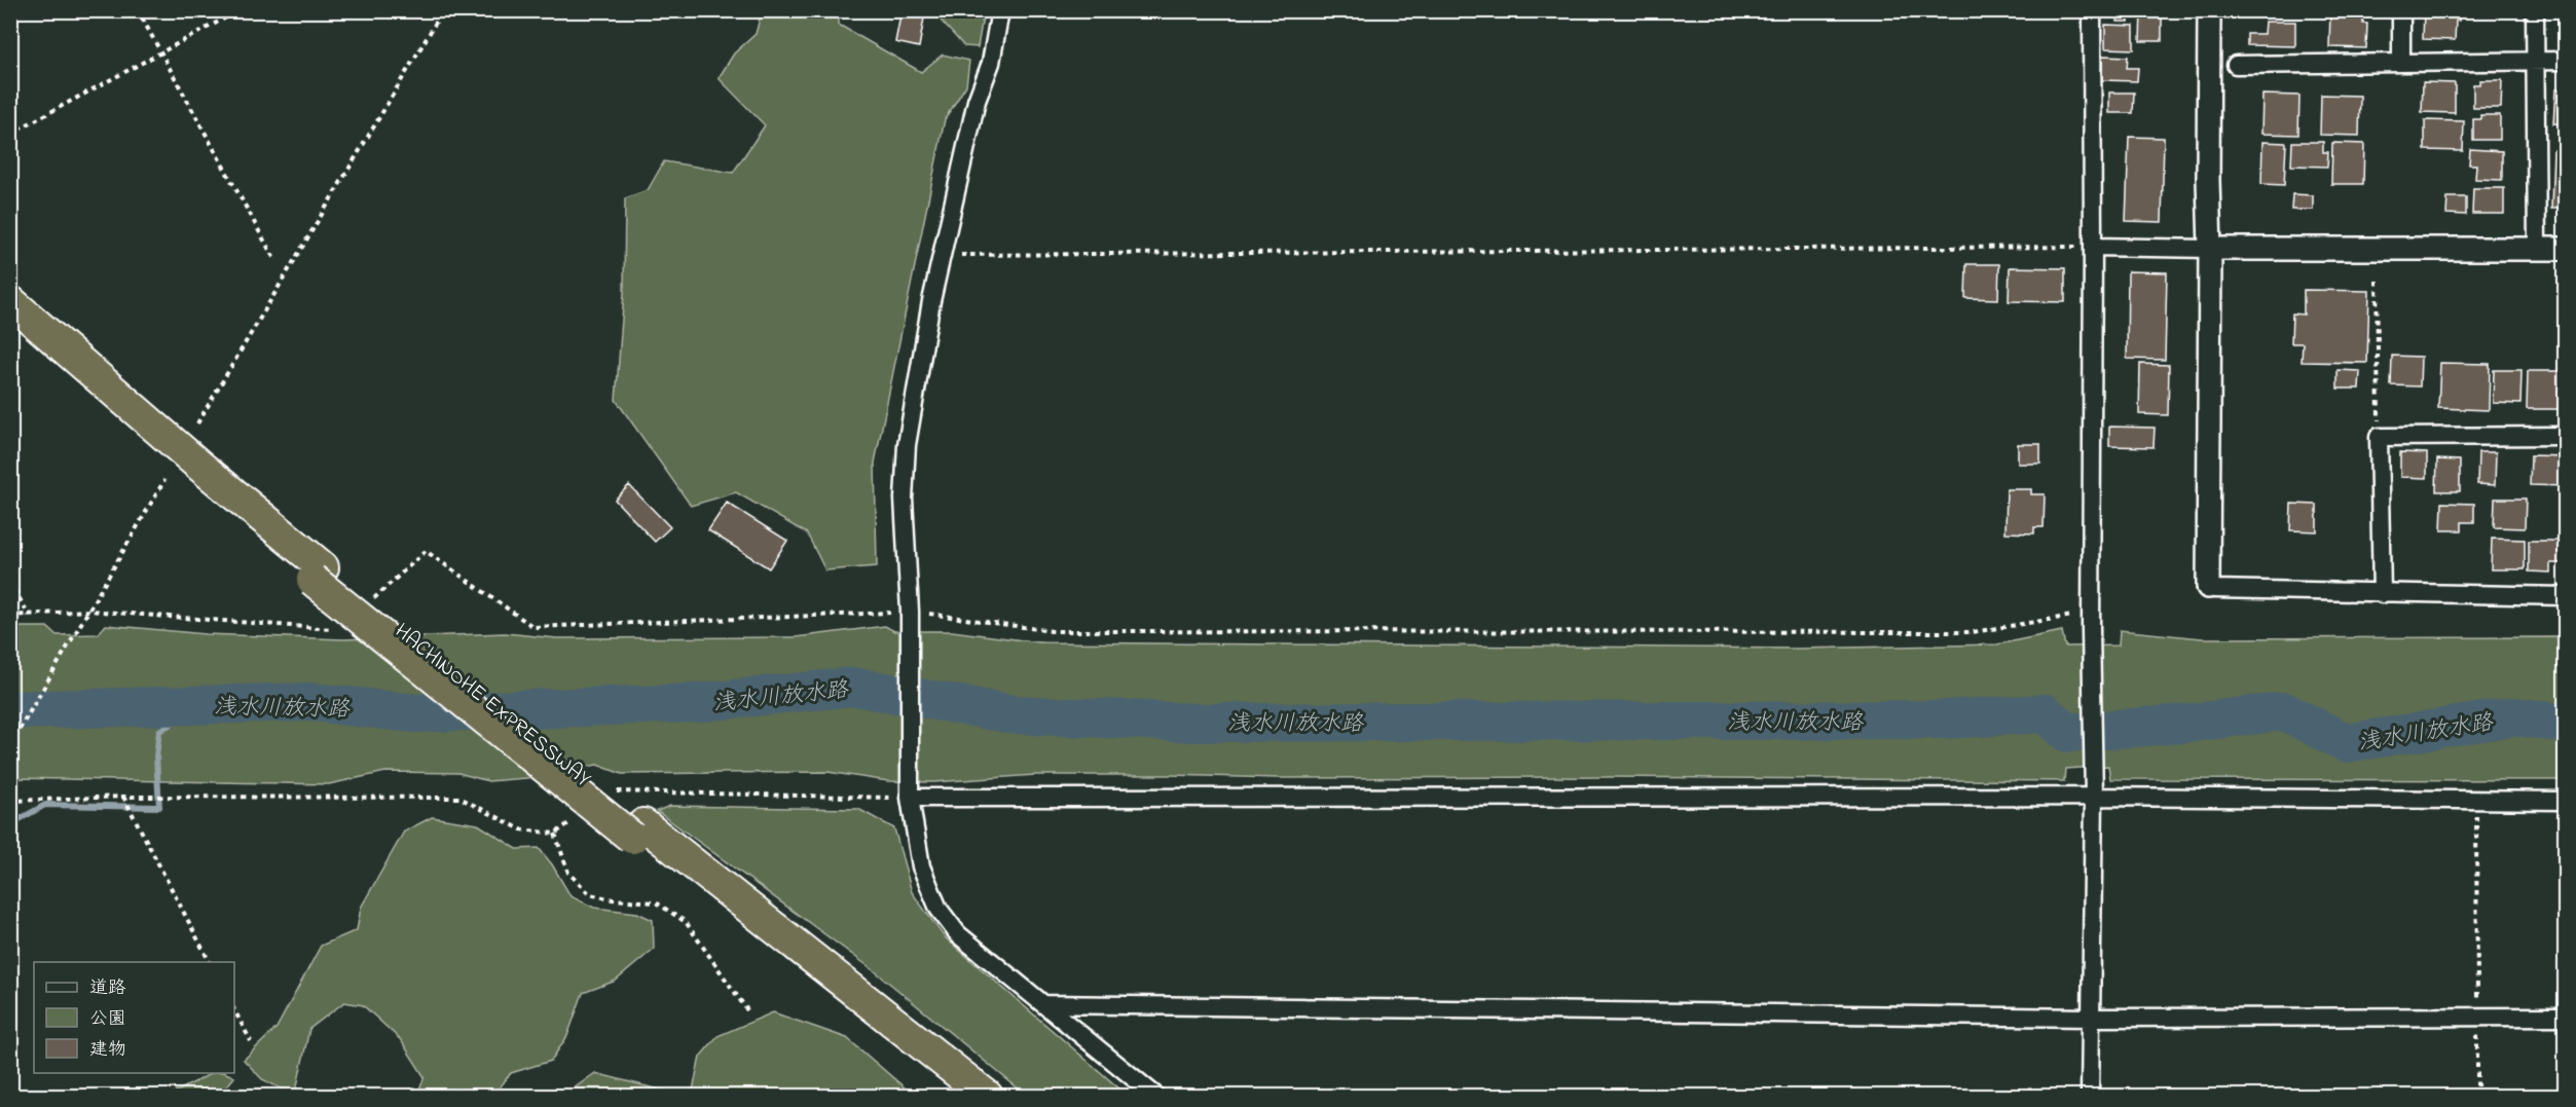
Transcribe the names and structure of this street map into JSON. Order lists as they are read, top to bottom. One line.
{"streets":{"highway":["HACHINOHE EXPRESSWAY"]},"water":["浅水川放水路"],"legend":["道路","公園","建物"]}
